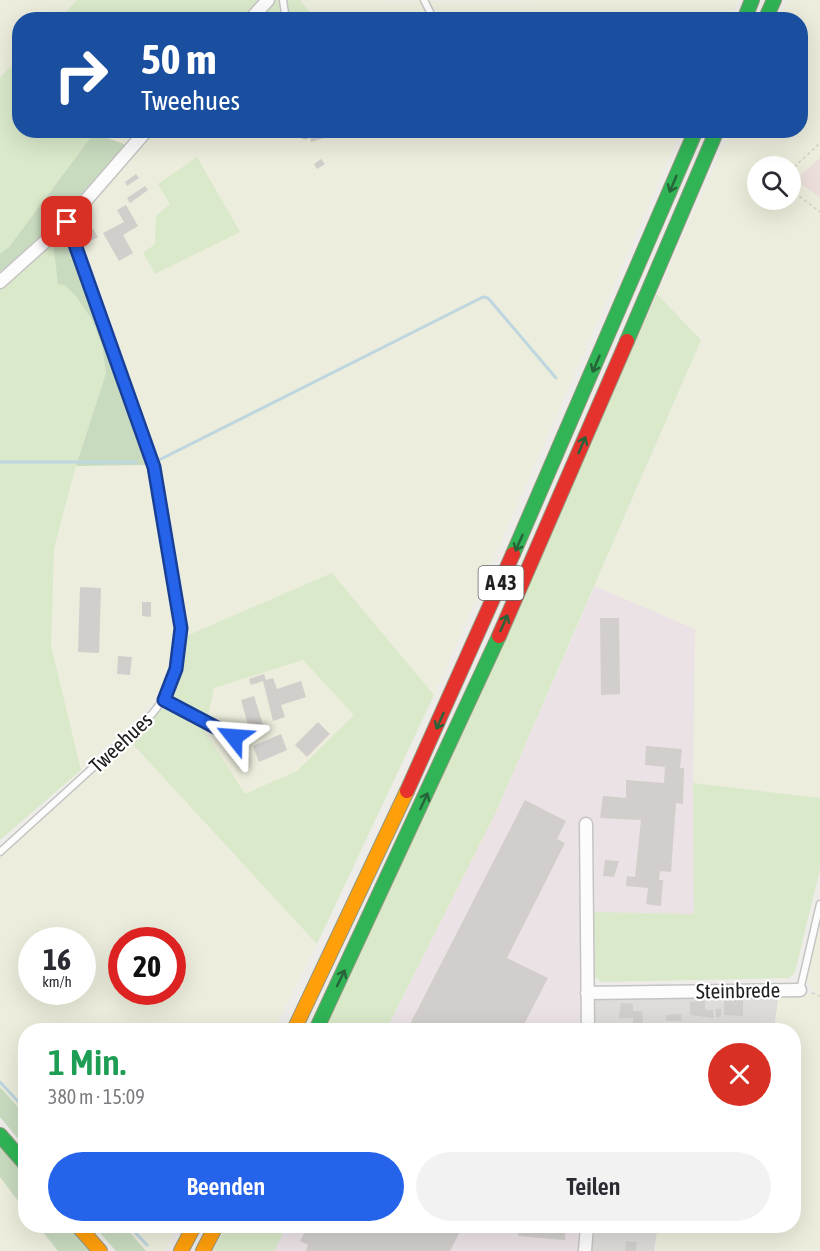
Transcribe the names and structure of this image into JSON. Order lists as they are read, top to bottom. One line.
{"streets":{"main road":["A 43"],"street":["Steinbrede"],"lane":["Tweehues"]},"page":{"turn":["50 m","Tweehues"],"speed":"16 km/h","limit":"20","heading":["1 Min.","380 m · 15:09"],"buttons":["Beenden","Teilen"]}}
